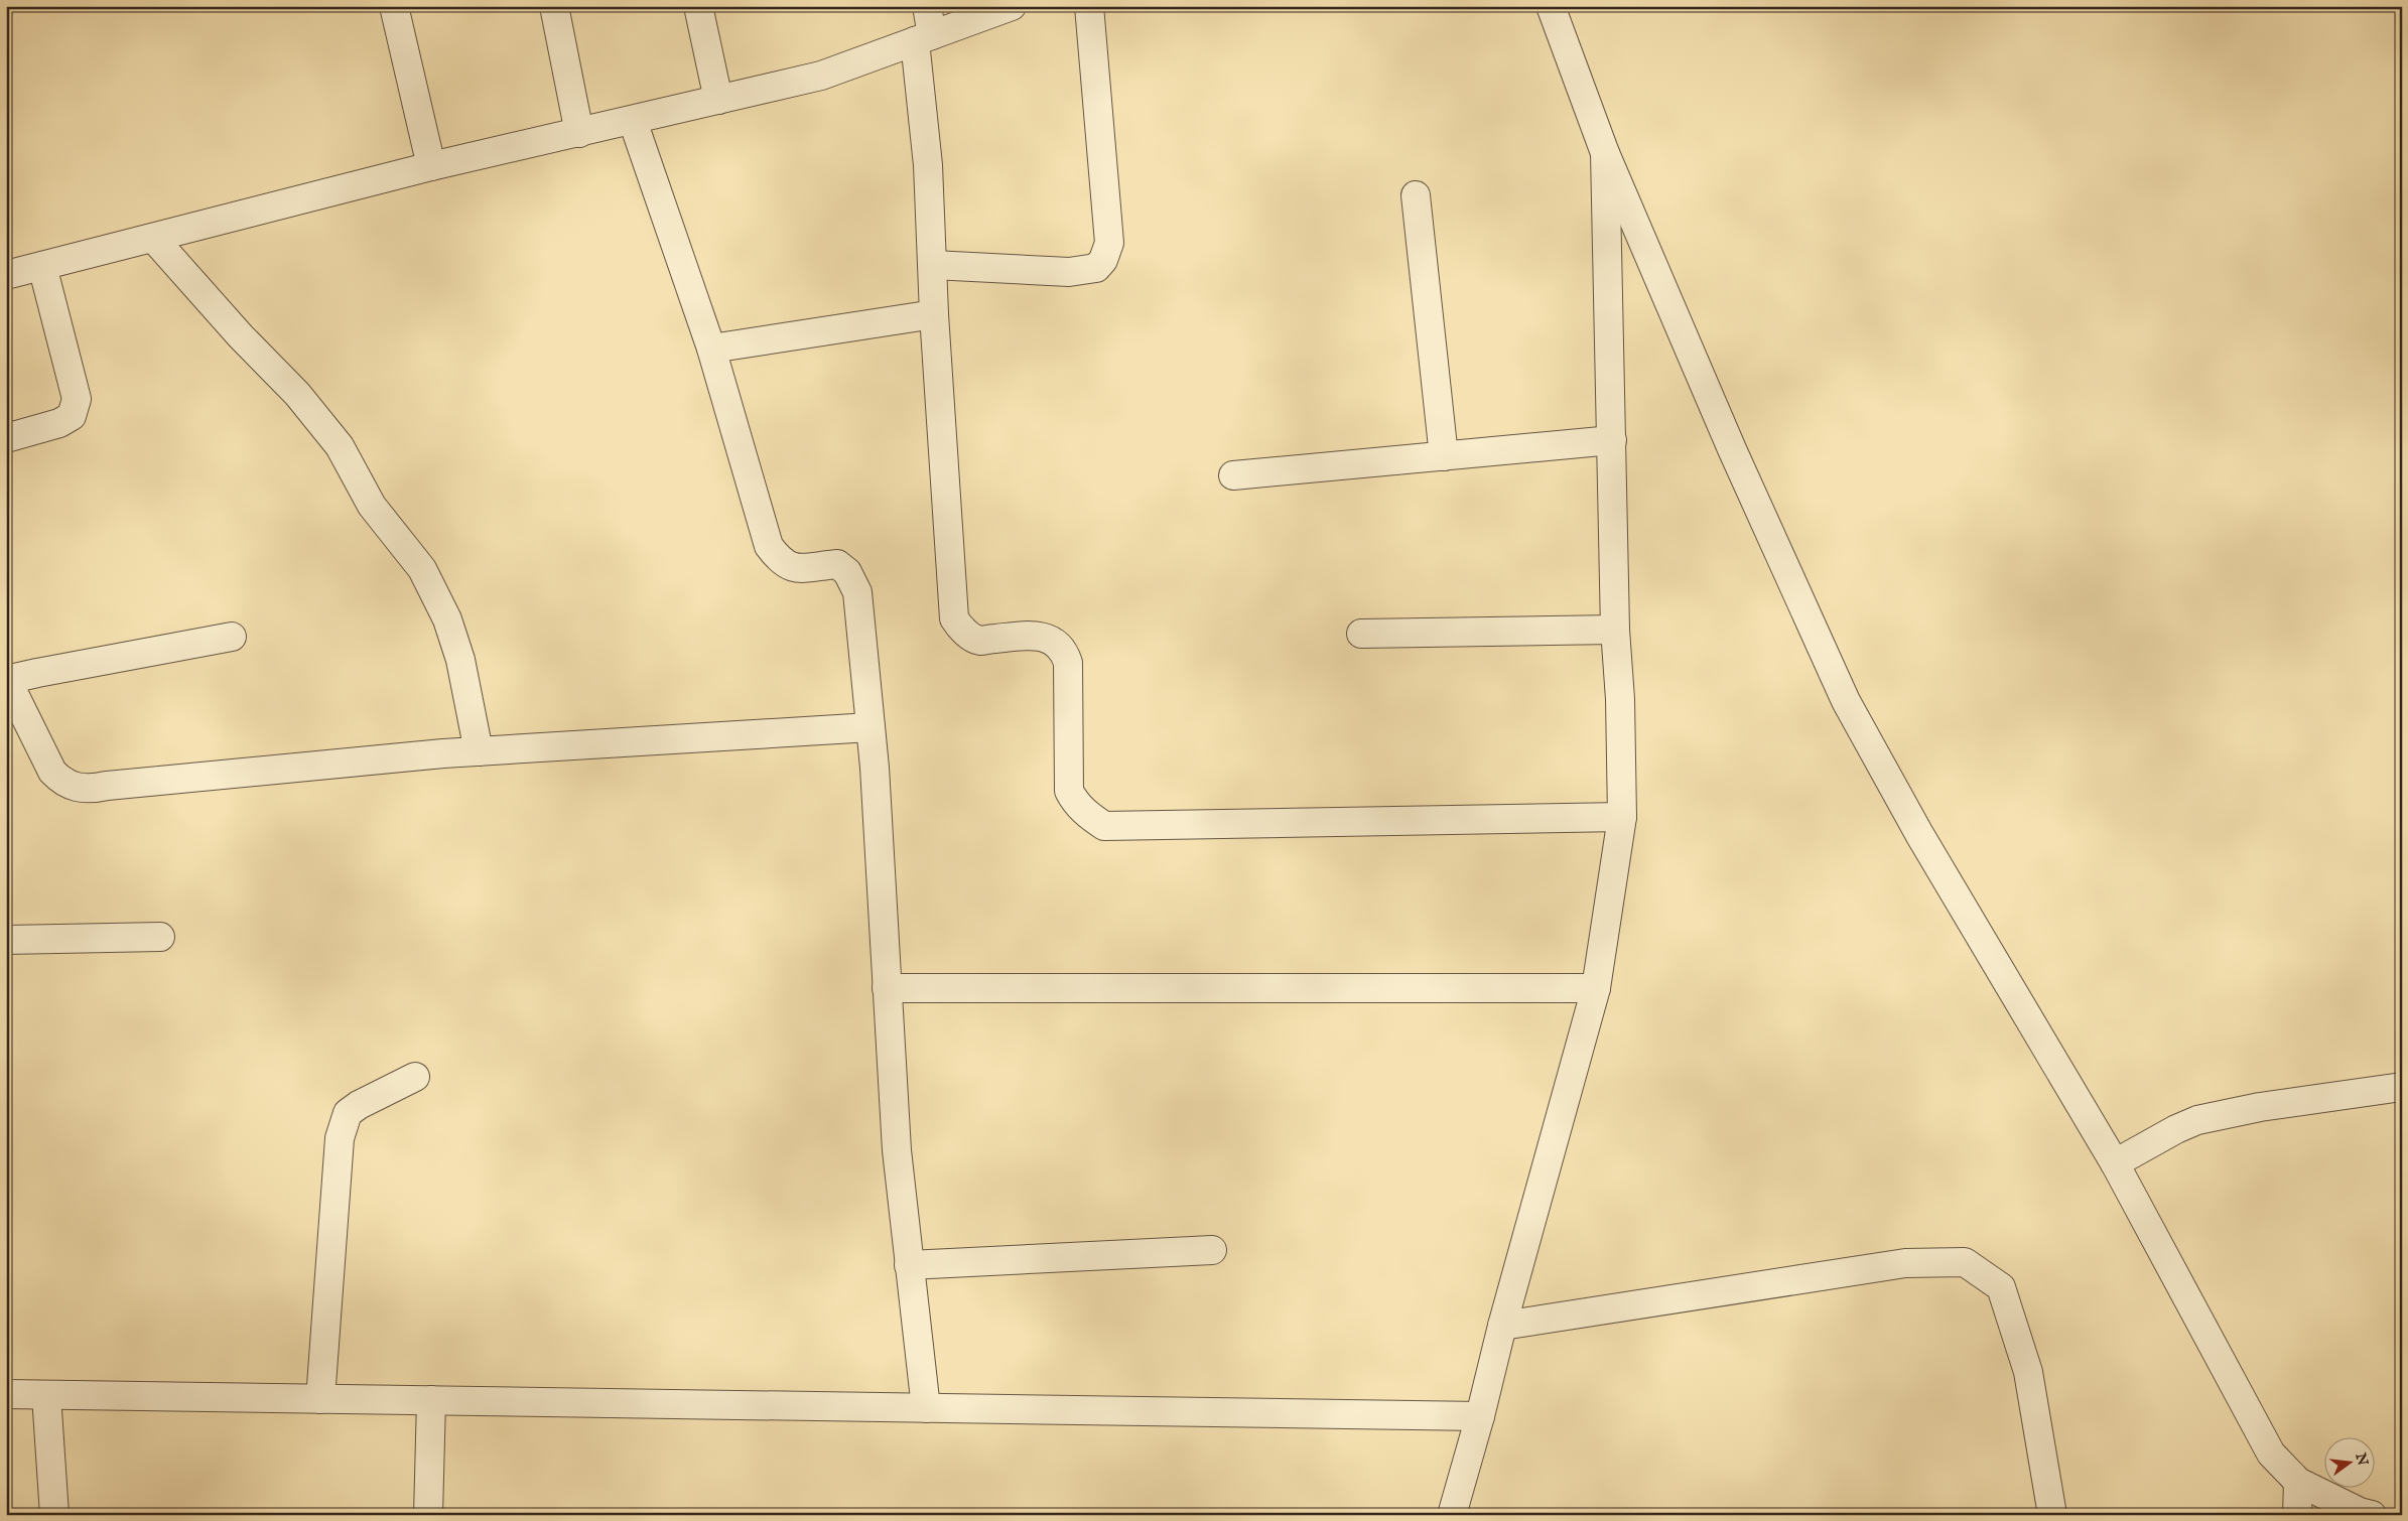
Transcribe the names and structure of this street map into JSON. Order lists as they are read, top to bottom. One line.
{"north":"right"}
